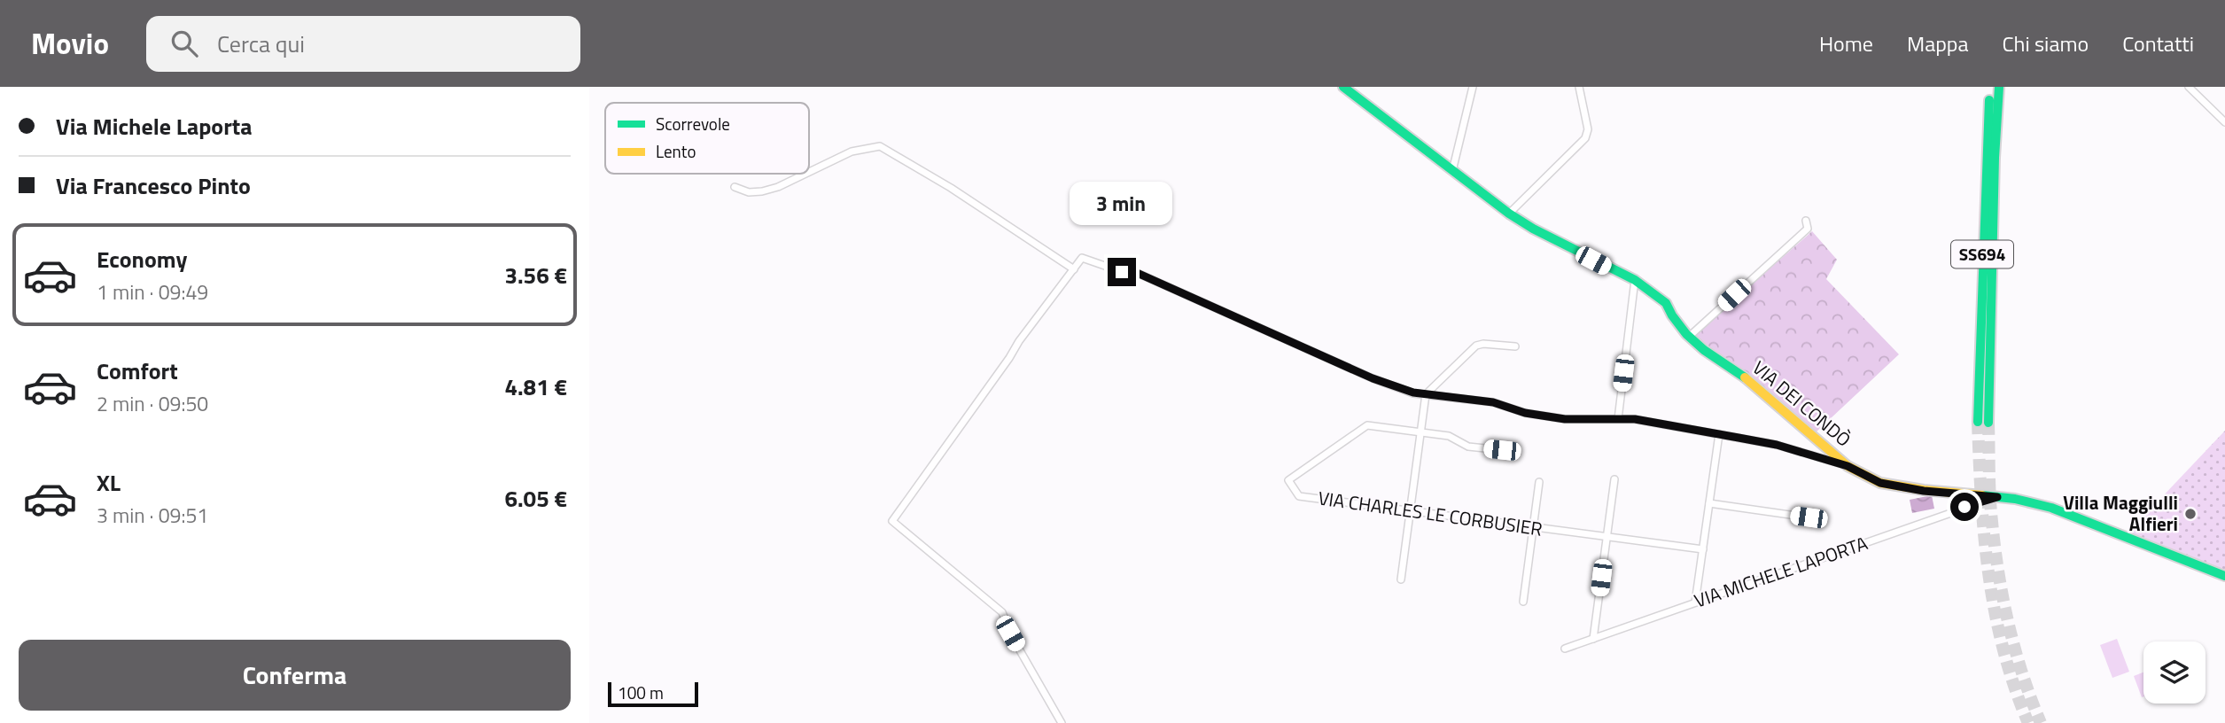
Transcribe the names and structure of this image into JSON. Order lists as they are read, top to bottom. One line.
{"streets":{"main road":["SS694","VIA DEI CONDÒ"],"street":["VIA CHARLES LE CORBUSIER","VIA MICHELE LAPORTA"]},"crossings":[["VIA DEI CONDÒ","VIA MICHELE LAPORTA"]],"places":["Villa Maggiulli Alfieri"],"legend":["Scorrevole","Lento"],"scale_bar":"100 m","page":{"header":"Movio","search":"Cerca qui","nav":["Home","Mappa","Chi siamo","Contatti"],"banner":["Via Michele Laporta","Via Francesco Pinto"],"bubble":"3 min","list":[{"name":"Economy","note":"1 min · 09:49","value":"3.56 €"},{"name":"Comfort","note":"2 min · 09:50","value":"4.81 €"},{"name":"XL","note":"3 min · 09:51","value":"6.05 €"}],"buttons":"Conferma","scale":"100 m"}}
